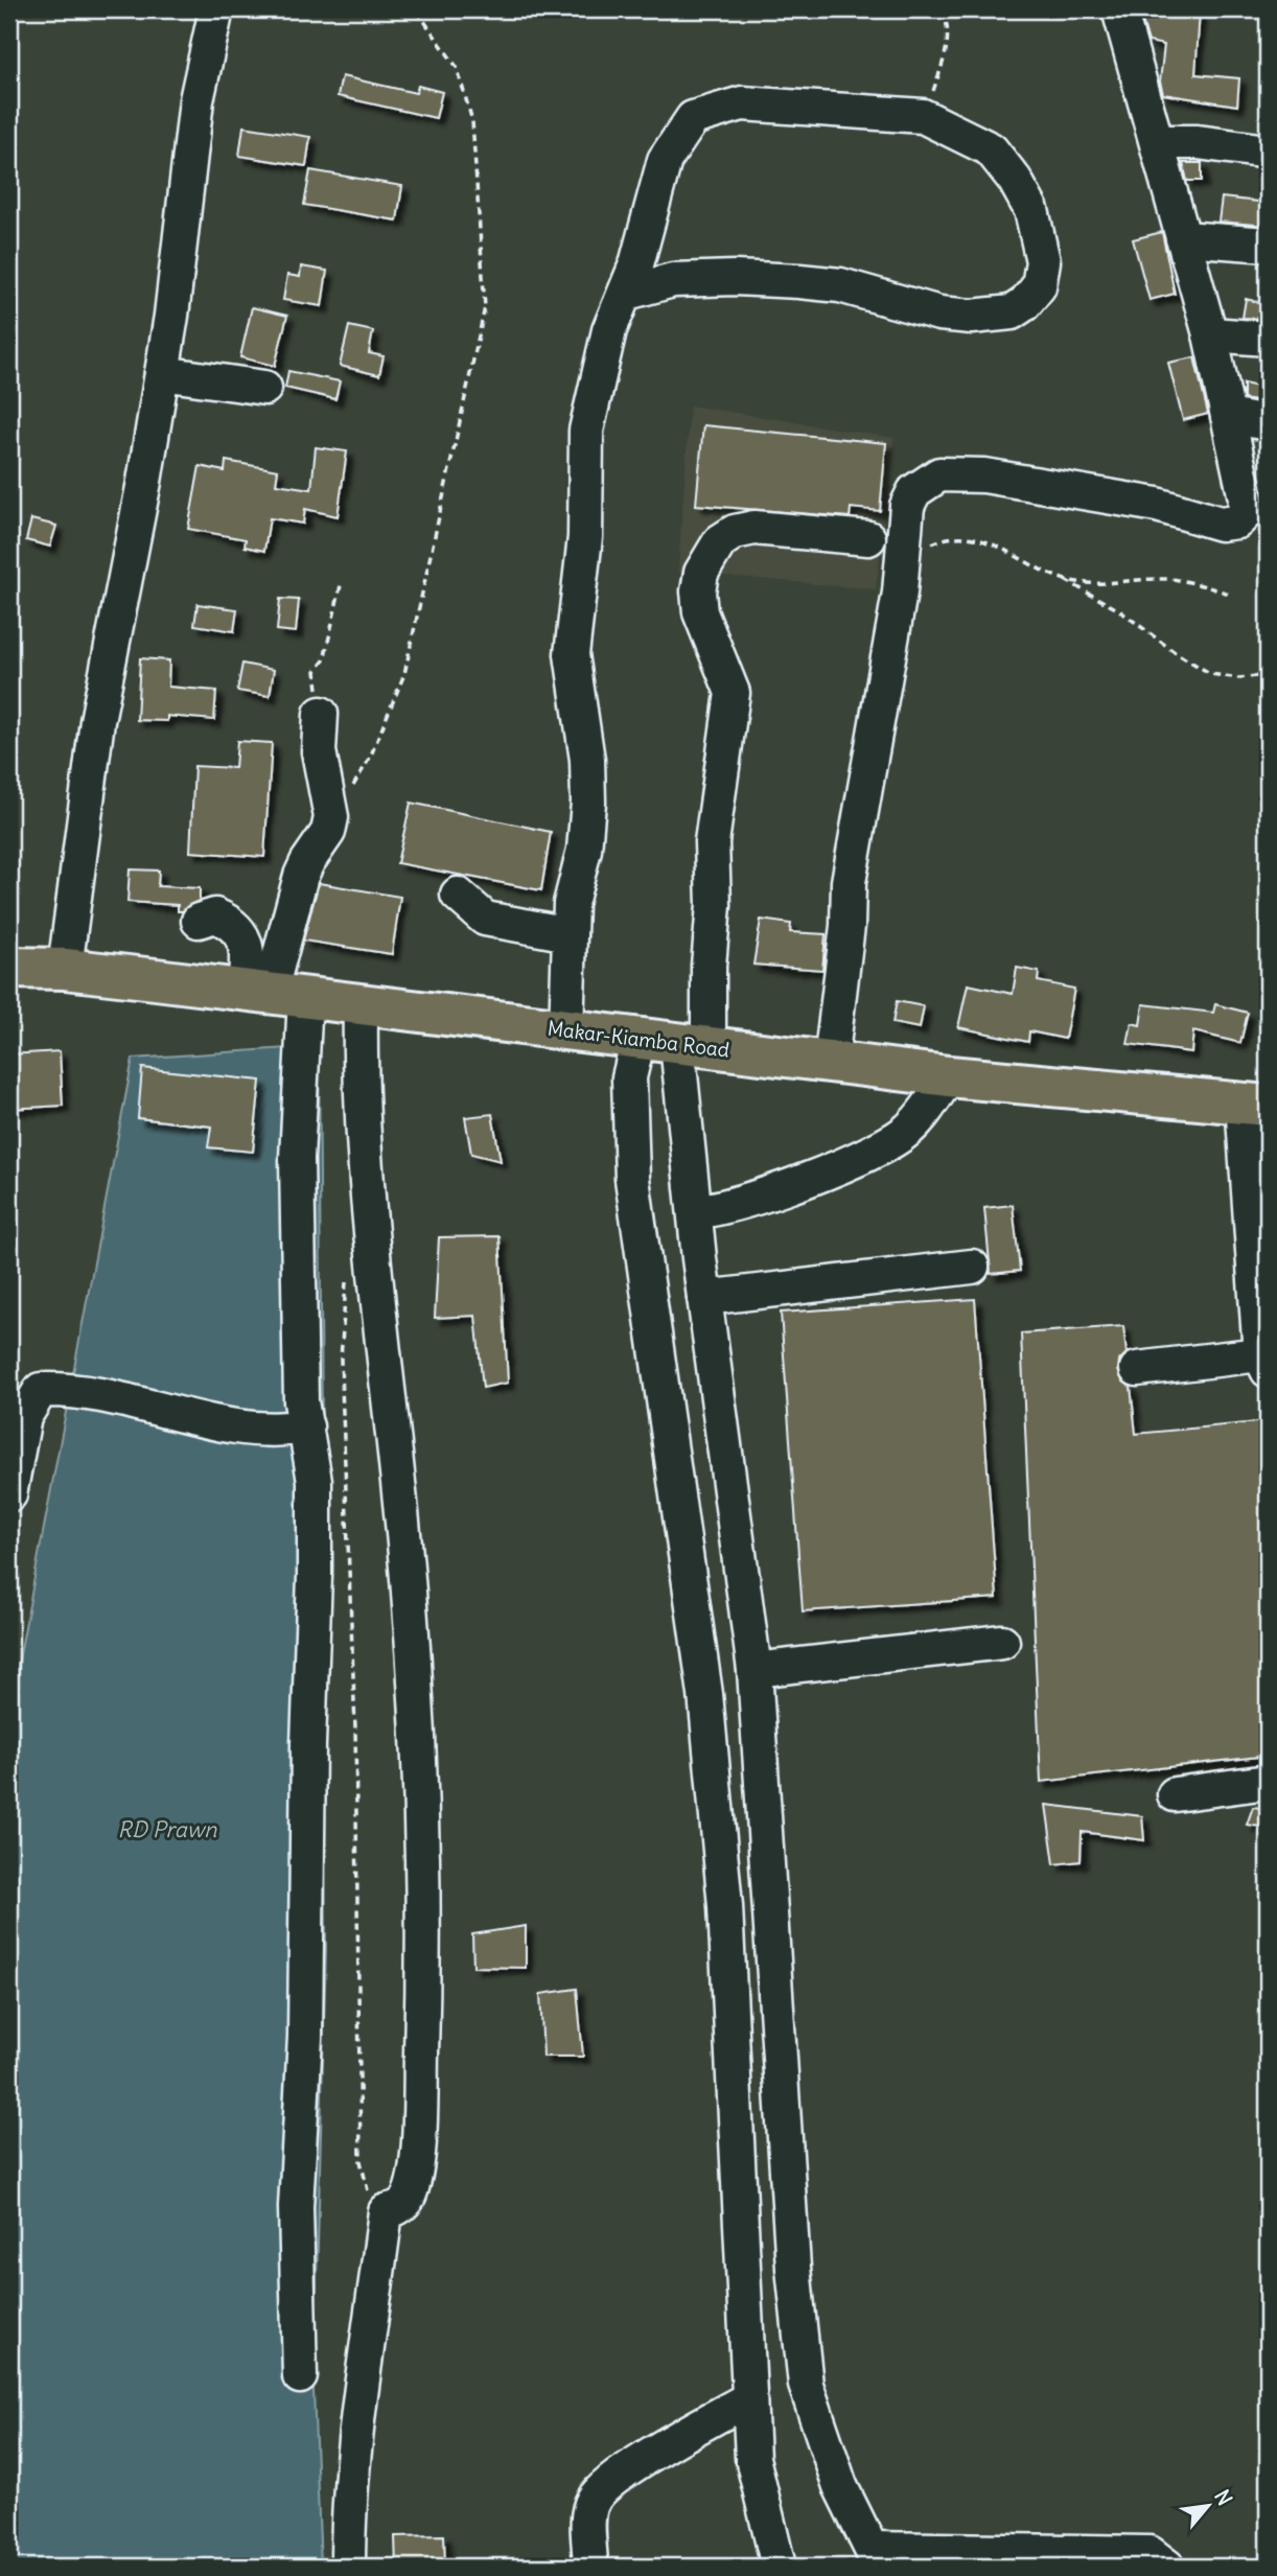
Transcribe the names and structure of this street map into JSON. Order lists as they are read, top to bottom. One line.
{"streets":{"main road":["Makar-Kiamba Road"]},"water":["RD Prawn"],"north":"top right"}
